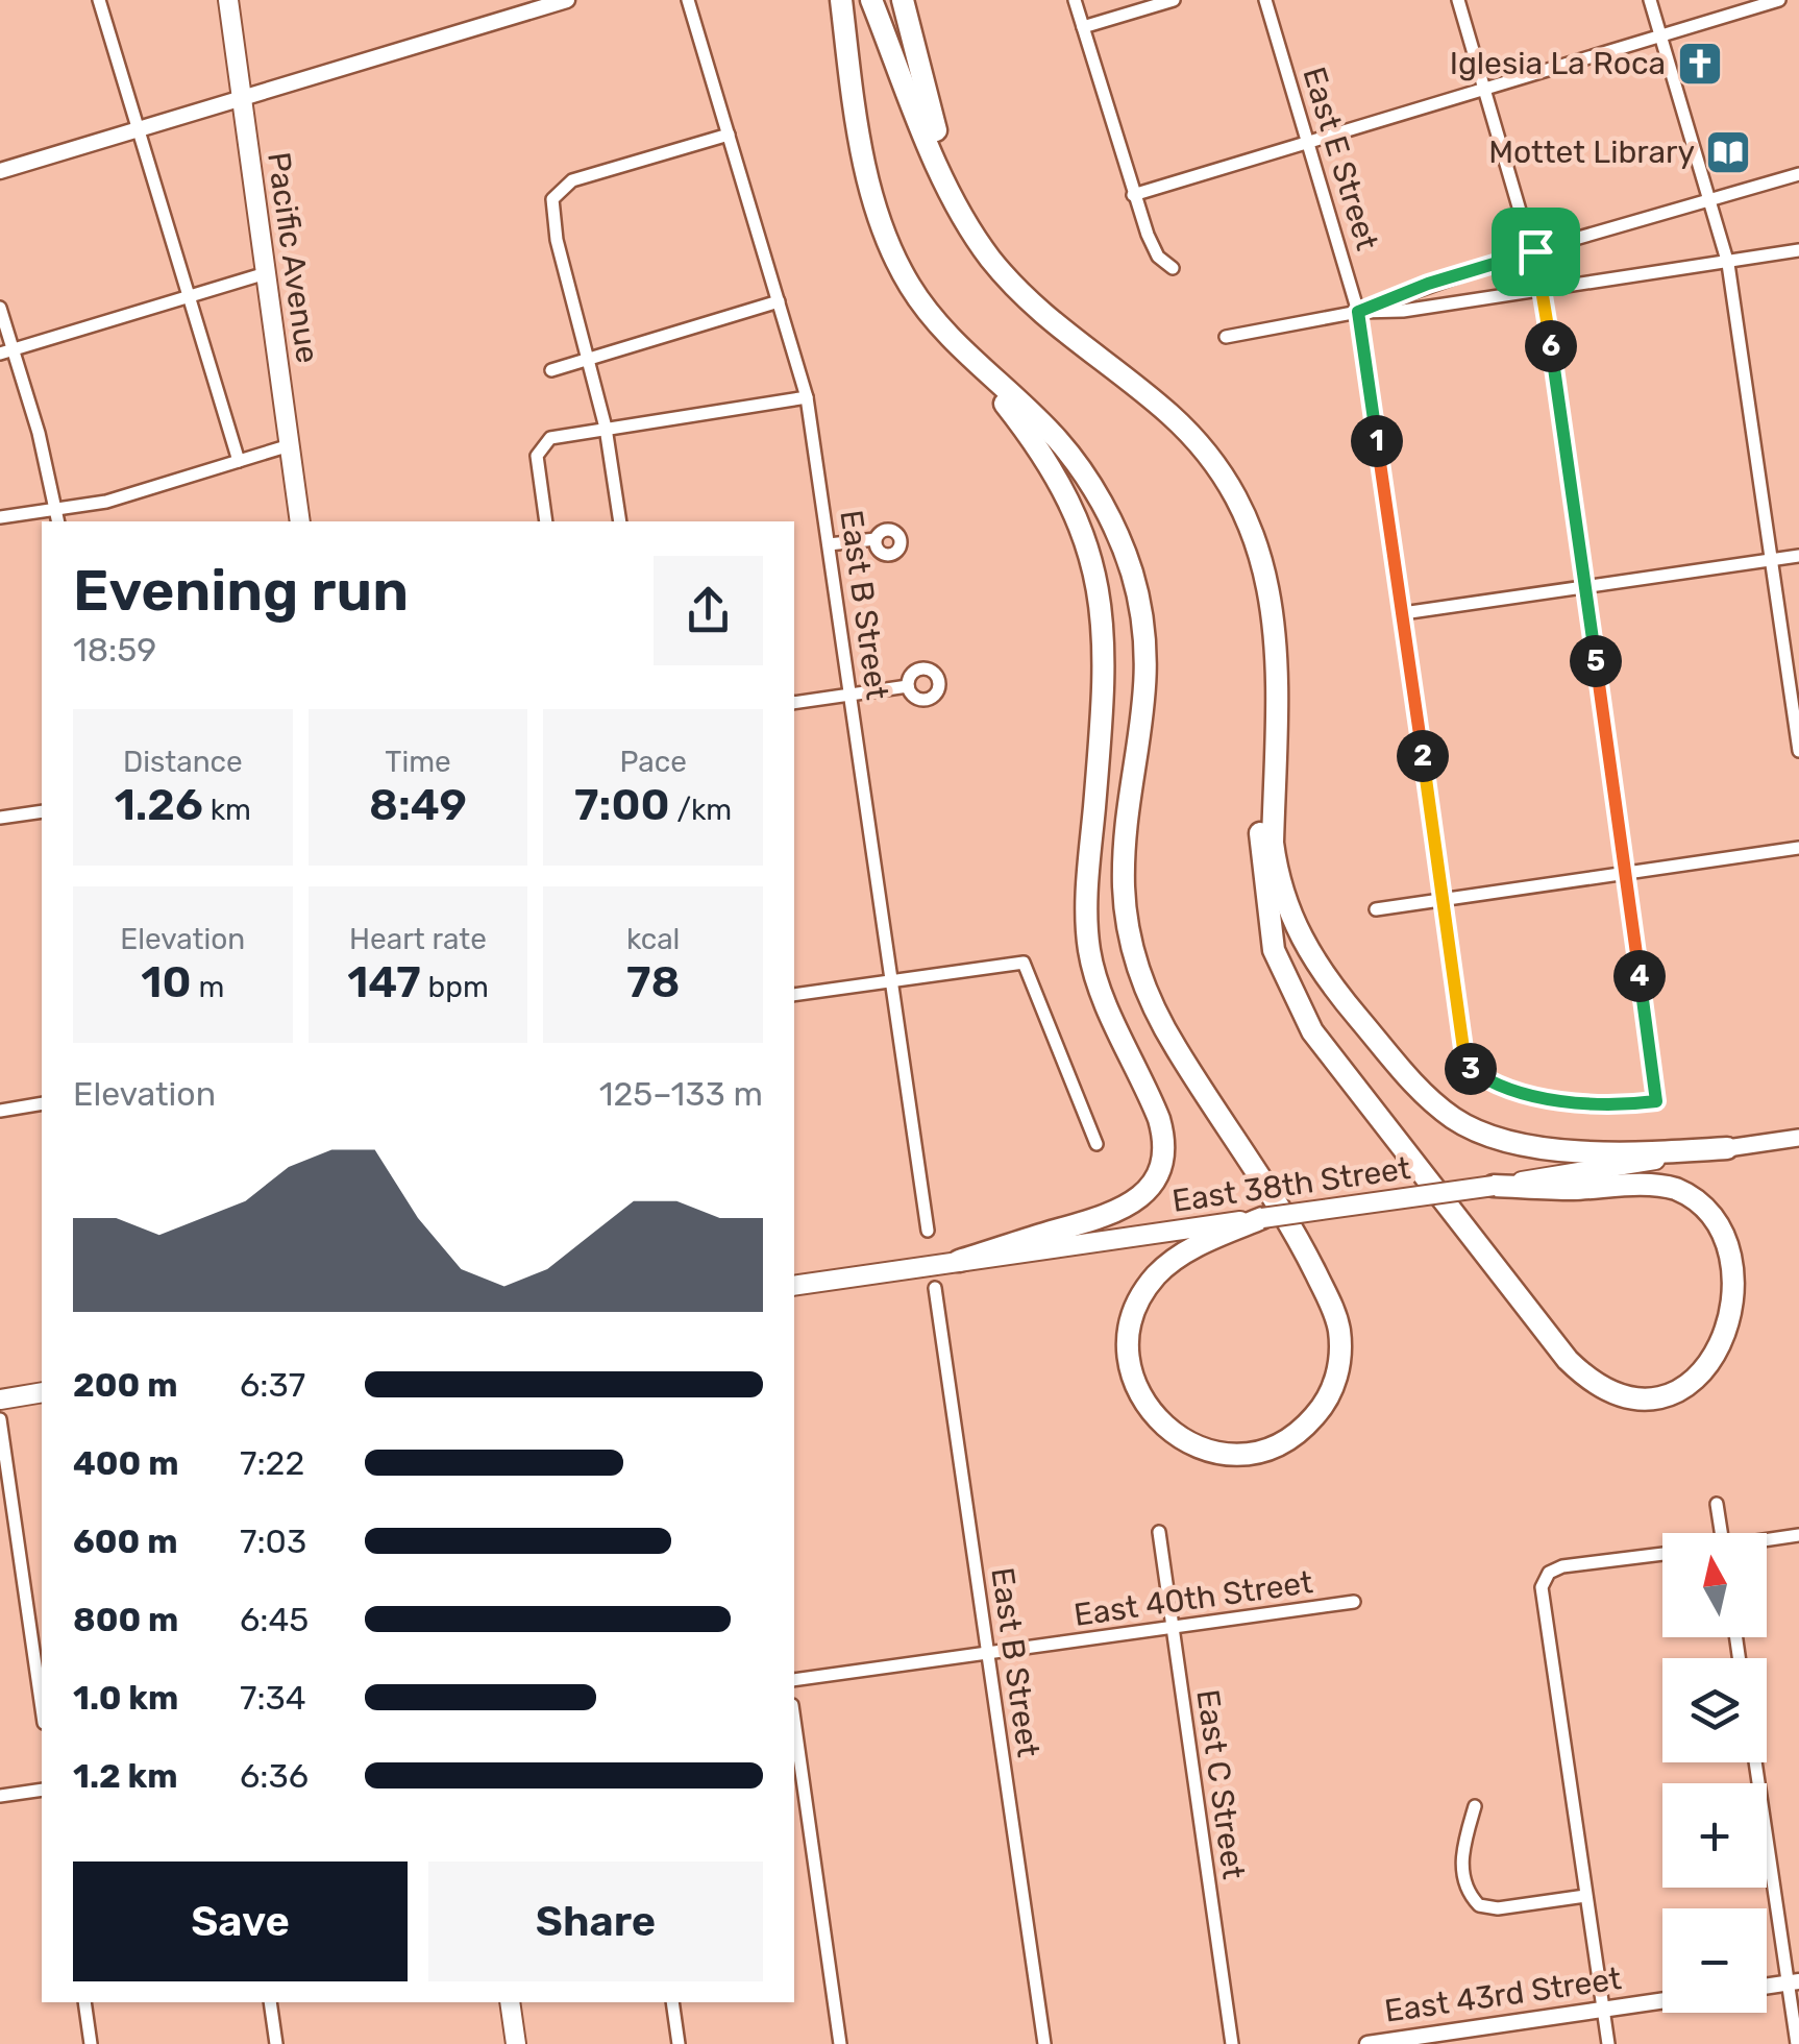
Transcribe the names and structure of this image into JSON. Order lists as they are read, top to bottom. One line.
{"streets":{"main road":["Pacific Avenue","East 38th Street"],"street":["East E Street","East B Street","East 40th Street","East C Street","East 43rd Street"]},"crossings":[["East B Street","East 40th Street"],["East 40th Street","East C Street"]],"places":{"church":["Iglesia La Roca"],"library":["Mottet Library"]},"north":"top","page":{"pins":["6","1","5","2","4","3"],"heading":["Evening run","18:59"],"stats":[["Distance","1.26 km"],["Time","8:49"],["Pace","7:00 /km"],["Elevation","10 m"],["Heart rate","147 bpm"],["kcal","78"]],"chart":["Elevation","125–133 m"],"list":[{"name":"200 m","note":"6:37"},{"name":"400 m","note":"7:22"},{"name":"600 m","note":"7:03"},{"name":"800 m","note":"6:45"},{"name":"1.0 km","note":"7:34"},{"name":"1.2 km","note":"6:36"}],"map_buttons":["+","−"],"buttons":["Save","Share"]}}
